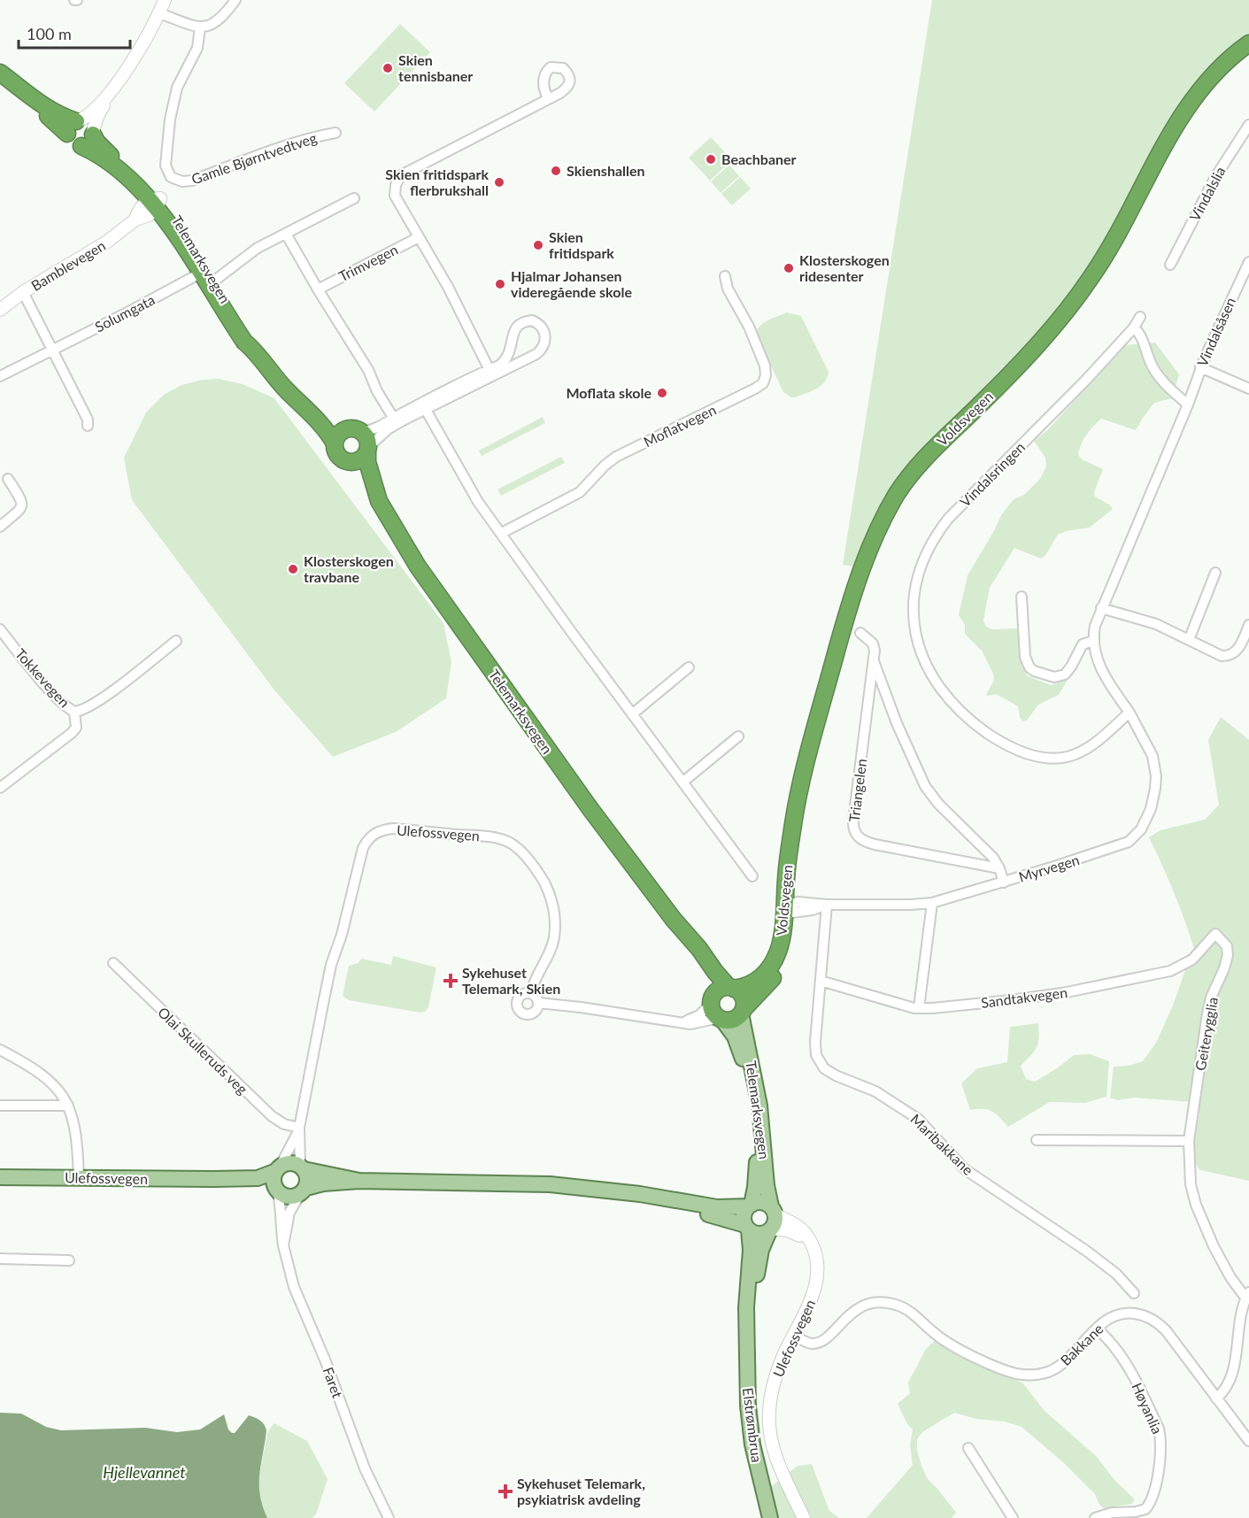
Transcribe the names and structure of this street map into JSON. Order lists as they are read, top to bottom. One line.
{"streets":{"highway":["Telemarksvegen","Voldsvegen"],"main road":["Ulefossvegen","Elstrømbrua"],"street":["Gamle Bjørntvedtveg","Vindalslia","Trimvegen","Bamblevegen","Solumgata","Vindalsåsen","Moflatvegen","Vindalsringen","Tokkevegen","Triangelen","Myrvegen","Sandtakvegen","Geiterygglia","Olai Skulleruds veg","Maribakkane","Bakkane","Faret","Høyanlia"]},"crossings":[["Telemarksvegen","Bamblevegen"],["Telemarksvegen","Voldsvegen"],["Telemarksvegen","Ulefossvegen"],["Telemarksvegen","Elstrømbrua"],["Voldsvegen","Myrvegen"],["Vindalsringen","Myrvegen"],["Triangelen","Myrvegen"],["Ulefossvegen","Olai Skulleruds veg"],["Ulefossvegen","Bakkane"],["Ulefossvegen","Faret"],["Ulefossvegen","Elstrømbrua"],["Myrvegen","Maribakkane"],["Sandtakvegen","Geiterygglia"],["Sandtakvegen","Maribakkane"],["Bakkane","Høyanlia"]],"water":["Hjellevannet"],"places":{"other":["Skien tennisbaner","Beachbaner","Skienshallen","Skien fritidspark flerbrukshall","Skien fritidspark","Klosterskogen ridesenter","Hjalmar Johansen videregående skole","Moflata skole","Klosterskogen travbane"],"health":["Sykehuset Telemark, Skien","Sykehuset Telemark, psykiatrisk avdeling"]},"scale_bar":"100 m"}
